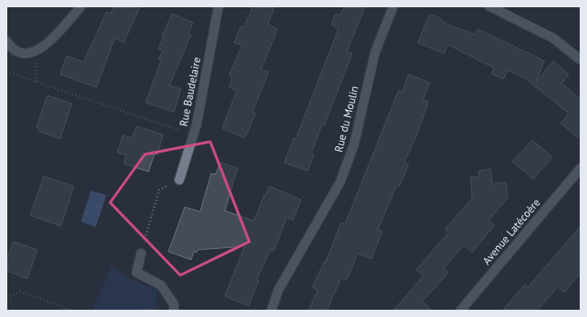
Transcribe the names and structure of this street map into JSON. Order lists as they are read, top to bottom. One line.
{"streets":{"street":["Rue Baudelaire","Rue du Moulin","Avenue Latécoère"]}}
